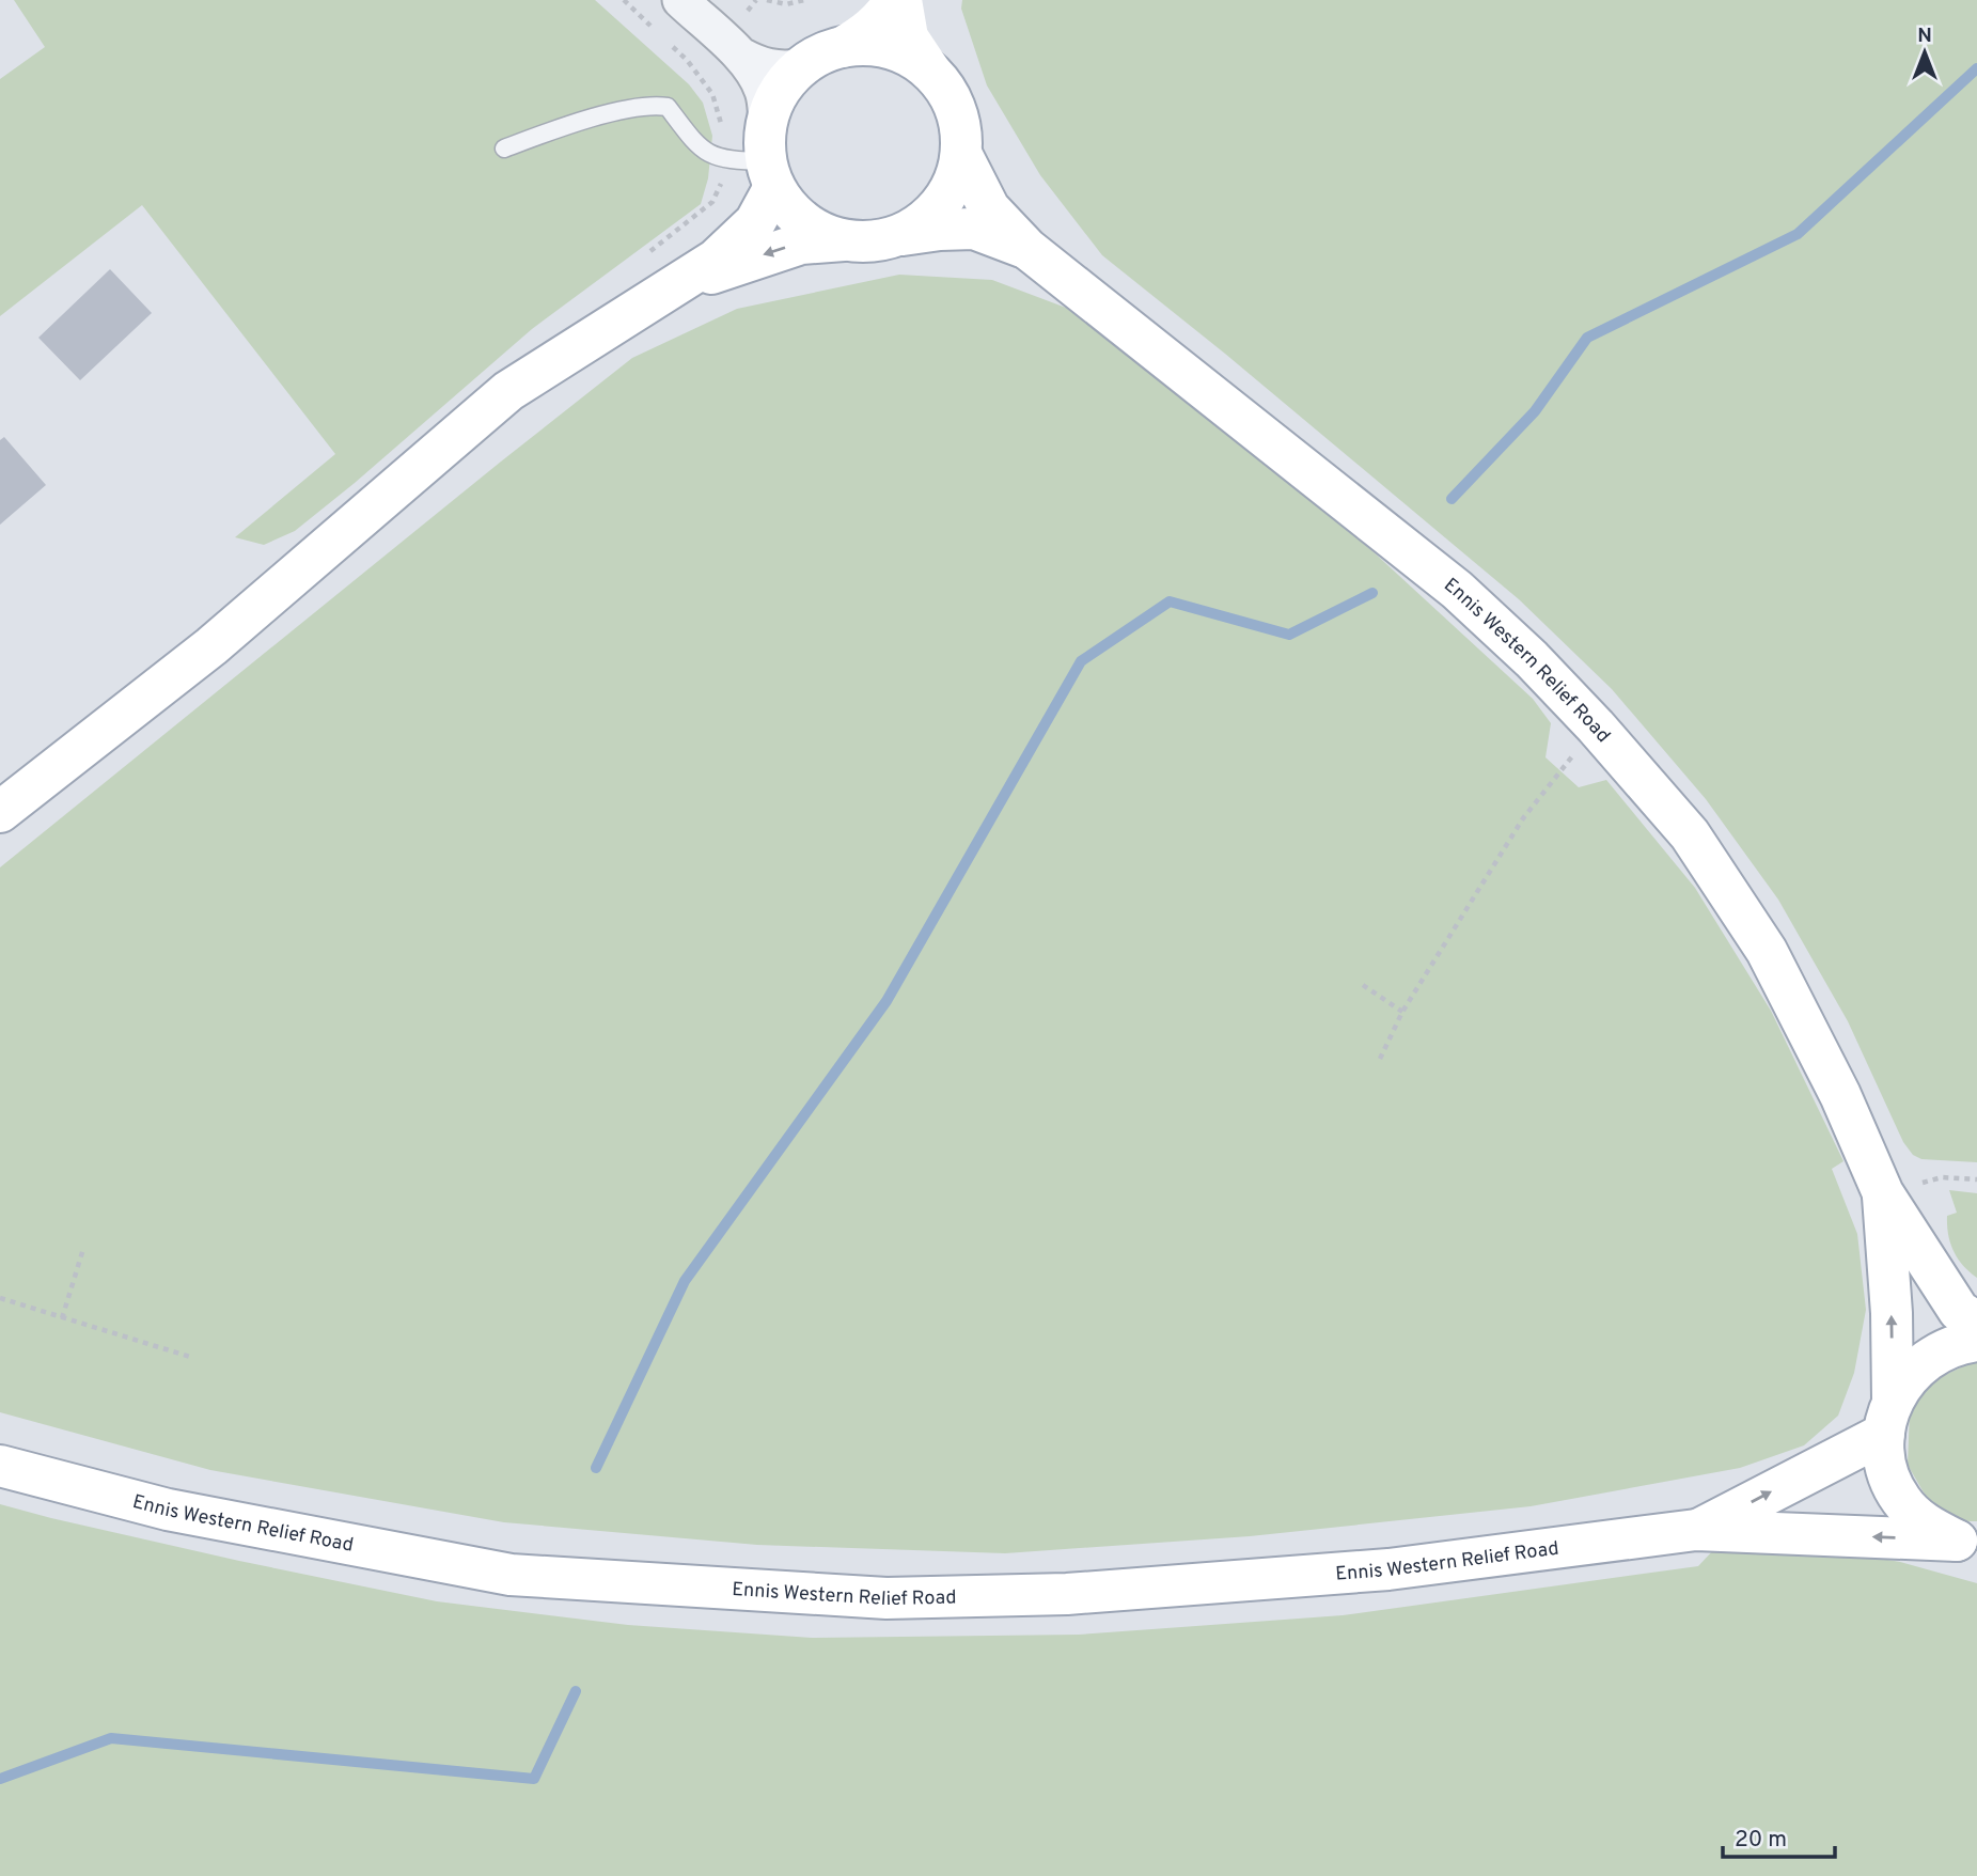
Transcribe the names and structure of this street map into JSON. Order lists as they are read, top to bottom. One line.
{"streets":{"main road":["Ennis Western Relief Road"]},"scale_bar":"20 m","north":"top"}
